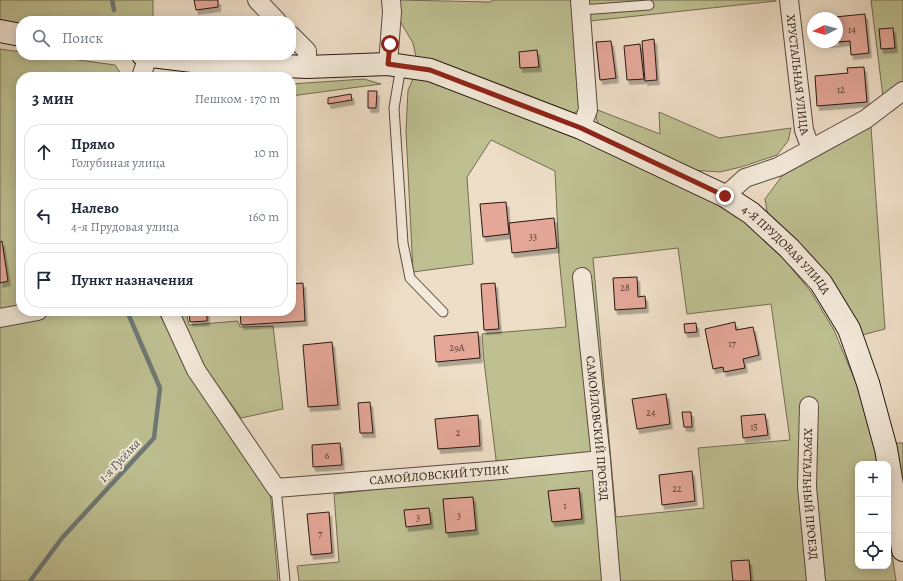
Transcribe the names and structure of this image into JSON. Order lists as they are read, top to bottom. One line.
{"streets":{"main road":["4-Я ПРУДОВАЯ УЛИЦА"],"street":["ХРУСТАЛЬНАЯ УЛИЦА","САМОЙЛОВСКИЙ ПРОЕЗД","САМОЙЛОВСКИЙ ТУПИК","ХРУСТАЛЬНЫЙ ПРОЕЗД"]},"crossings":[["САМОЙЛОВСКИЙ ПРОЕЗД","САМОЙЛОВСКИЙ ТУПИК"]],"water":["1-я Гусёлка"],"house_numbers":["14","12","33","28","17","29А","24","15","2","6","22","1","3","3","7"],"north":"left","page":{"search":"Поиск","heading":["3 мин","Пешком · 170 m"],"list":[["Прямо","Голубиная улица","10 m"],["Налево","4-я Прудовая улица","160 m"],"Пункт назначения"],"map_buttons":["+","−"]}}
